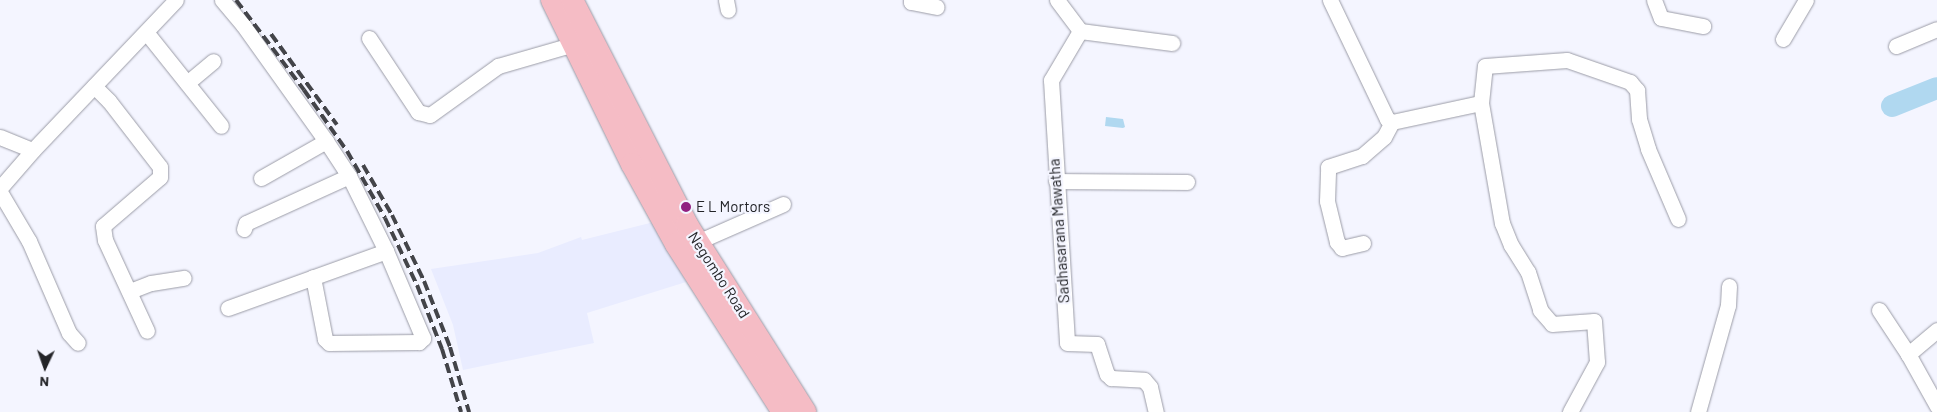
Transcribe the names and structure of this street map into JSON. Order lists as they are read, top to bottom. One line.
{"streets":{"highway":["Negombo Road"],"street":["Sadhasarana Mawatha"]},"places":["E L Mortors"],"north":"bottom"}
